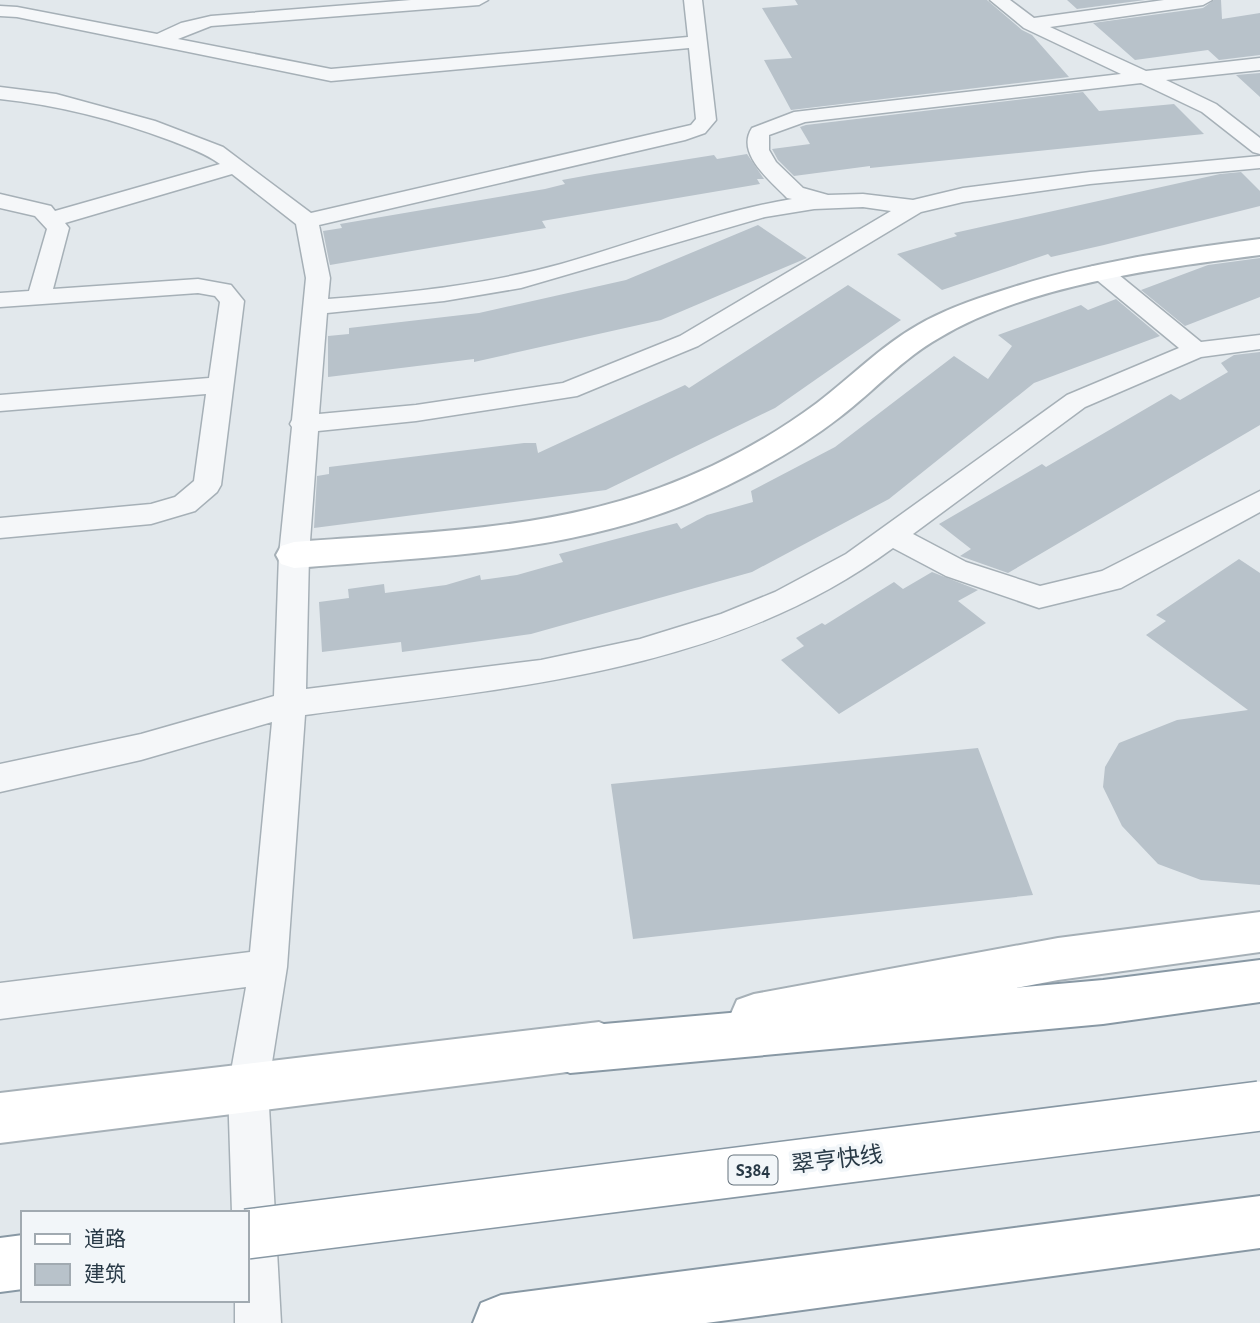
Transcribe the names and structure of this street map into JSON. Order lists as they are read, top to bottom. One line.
{"streets":{"main road":["翠亨快线","S384"]},"legend":["道路","建筑"]}
